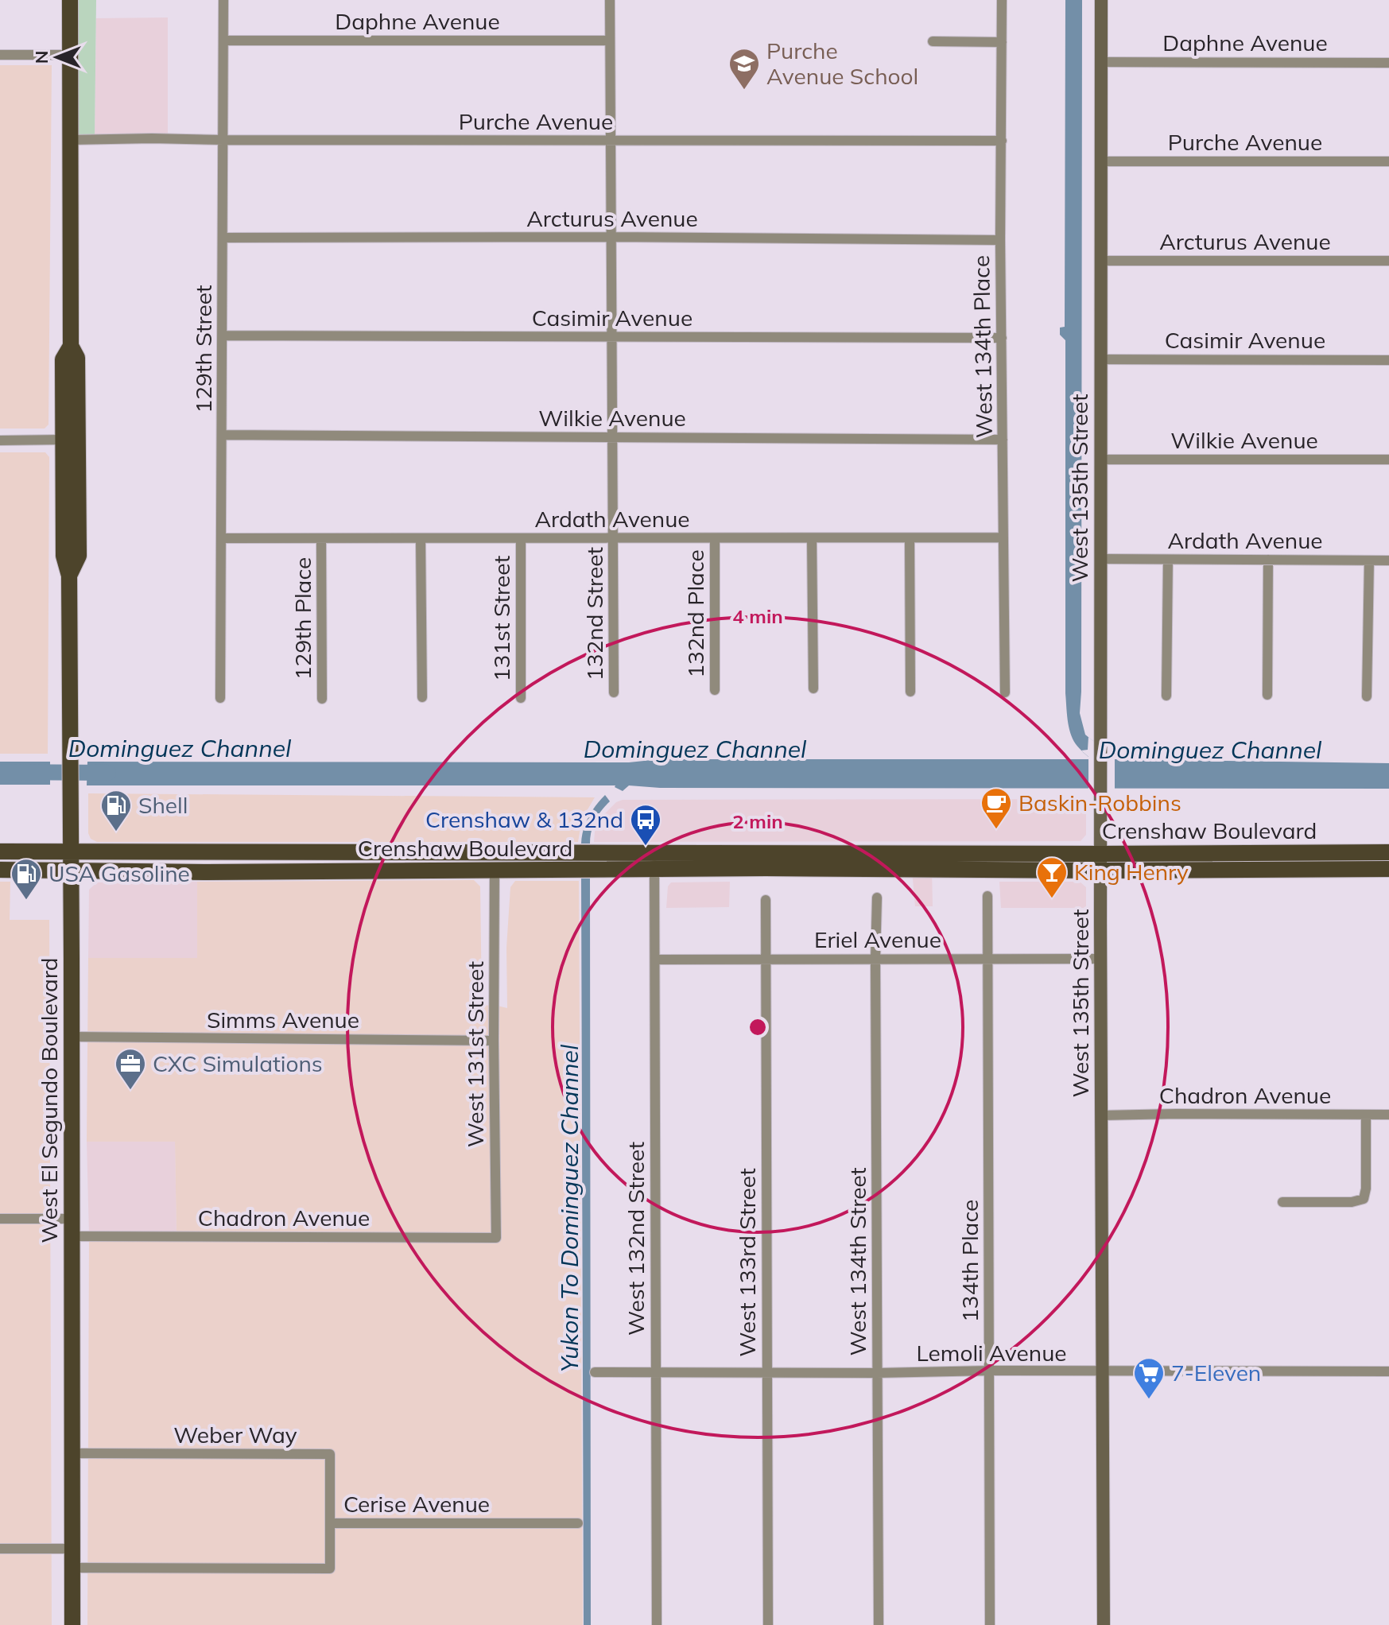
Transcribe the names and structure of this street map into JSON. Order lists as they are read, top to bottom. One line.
{"streets":{"main road":["Crenshaw Boulevard","West El Segundo Boulevard"],"street":["Daphne Avenue","Purche Avenue","Arcturus Avenue","Casimir Avenue","West 134th Place","129th Street","Wilkie Avenue","West 135th Street","Ardath Avenue","132nd Street","132nd Place","129th Place","131st Street","Eriel Avenue","Simms Avenue","West 131st Street","Chadron Avenue","West 132nd Street","134th Place","West 134th Street","West 133rd Street","Lemoli Avenue","Weber Way","Cerise Avenue"]},"crossings":[["Daphne Avenue","129th Street"],["Daphne Avenue","West 135th Street"],["Daphne Avenue","132nd Street"],["Purche Avenue","West 134th Place"],["Purche Avenue","129th Street"],["Purche Avenue","West 135th Street"],["Purche Avenue","132nd Street"],["Purche Avenue","West El Segundo Boulevard"],["Arcturus Avenue","West 134th Place"],["Arcturus Avenue","129th Street"],["Arcturus Avenue","West 135th Street"],["Arcturus Avenue","132nd Street"],["Casimir Avenue","West 134th Place"],["Casimir Avenue","129th Street"],["Casimir Avenue","West 135th Street"],["Casimir Avenue","132nd Street"],["West 134th Place","Wilkie Avenue"],["West 134th Place","Ardath Avenue"],["129th Street","Wilkie Avenue"],["129th Street","Ardath Avenue"],["Wilkie Avenue","West 135th Street"],["Wilkie Avenue","132nd Street"],["West 135th Street","Ardath Avenue"],["West 135th Street","Crenshaw Boulevard"],["West 135th Street","Eriel Avenue"],["West 135th Street","Chadron Avenue"],["West 135th Street","Lemoli Avenue"],["Ardath Avenue","132nd Street"],["Ardath Avenue","132nd Place"],["Ardath Avenue","129th Place"],["Ardath Avenue","131st Street"],["Crenshaw Boulevard","West 131st Street"],["Crenshaw Boulevard","West El Segundo Boulevard"],["Crenshaw Boulevard","West 132nd Street"],["Eriel Avenue","West 132nd Street"],["Eriel Avenue","134th Place"],["Eriel Avenue","West 134th Street"],["Eriel Avenue","West 133rd Street"],["Simms Avenue","West 131st Street"],["Simms Avenue","West El Segundo Boulevard"],["West 131st Street","Chadron Avenue"],["Chadron Avenue","West El Segundo Boulevard"],["West El Segundo Boulevard","Weber Way"],["West El Segundo Boulevard","Cerise Avenue"],["West 132nd Street","Lemoli Avenue"],["134th Place","Lemoli Avenue"],["West 134th Street","Lemoli Avenue"],["West 133rd Street","Lemoli Avenue"],["Weber Way","Cerise Avenue"]],"water":["Dominguez Channel","Yukon To Dominguez Channel"],"places":{"school or university":["Purche Avenue School"],"cafe":["Baskin-Robbins"],"fuel station":["Shell","USA Gasoline"],"bus stop":["Crenshaw & 132nd"],"bar":["King Henry"],"office":["CXC Simulations"],"supermarket":["7-Eleven"]},"north":"left","rings":["4 min","2 min"]}
